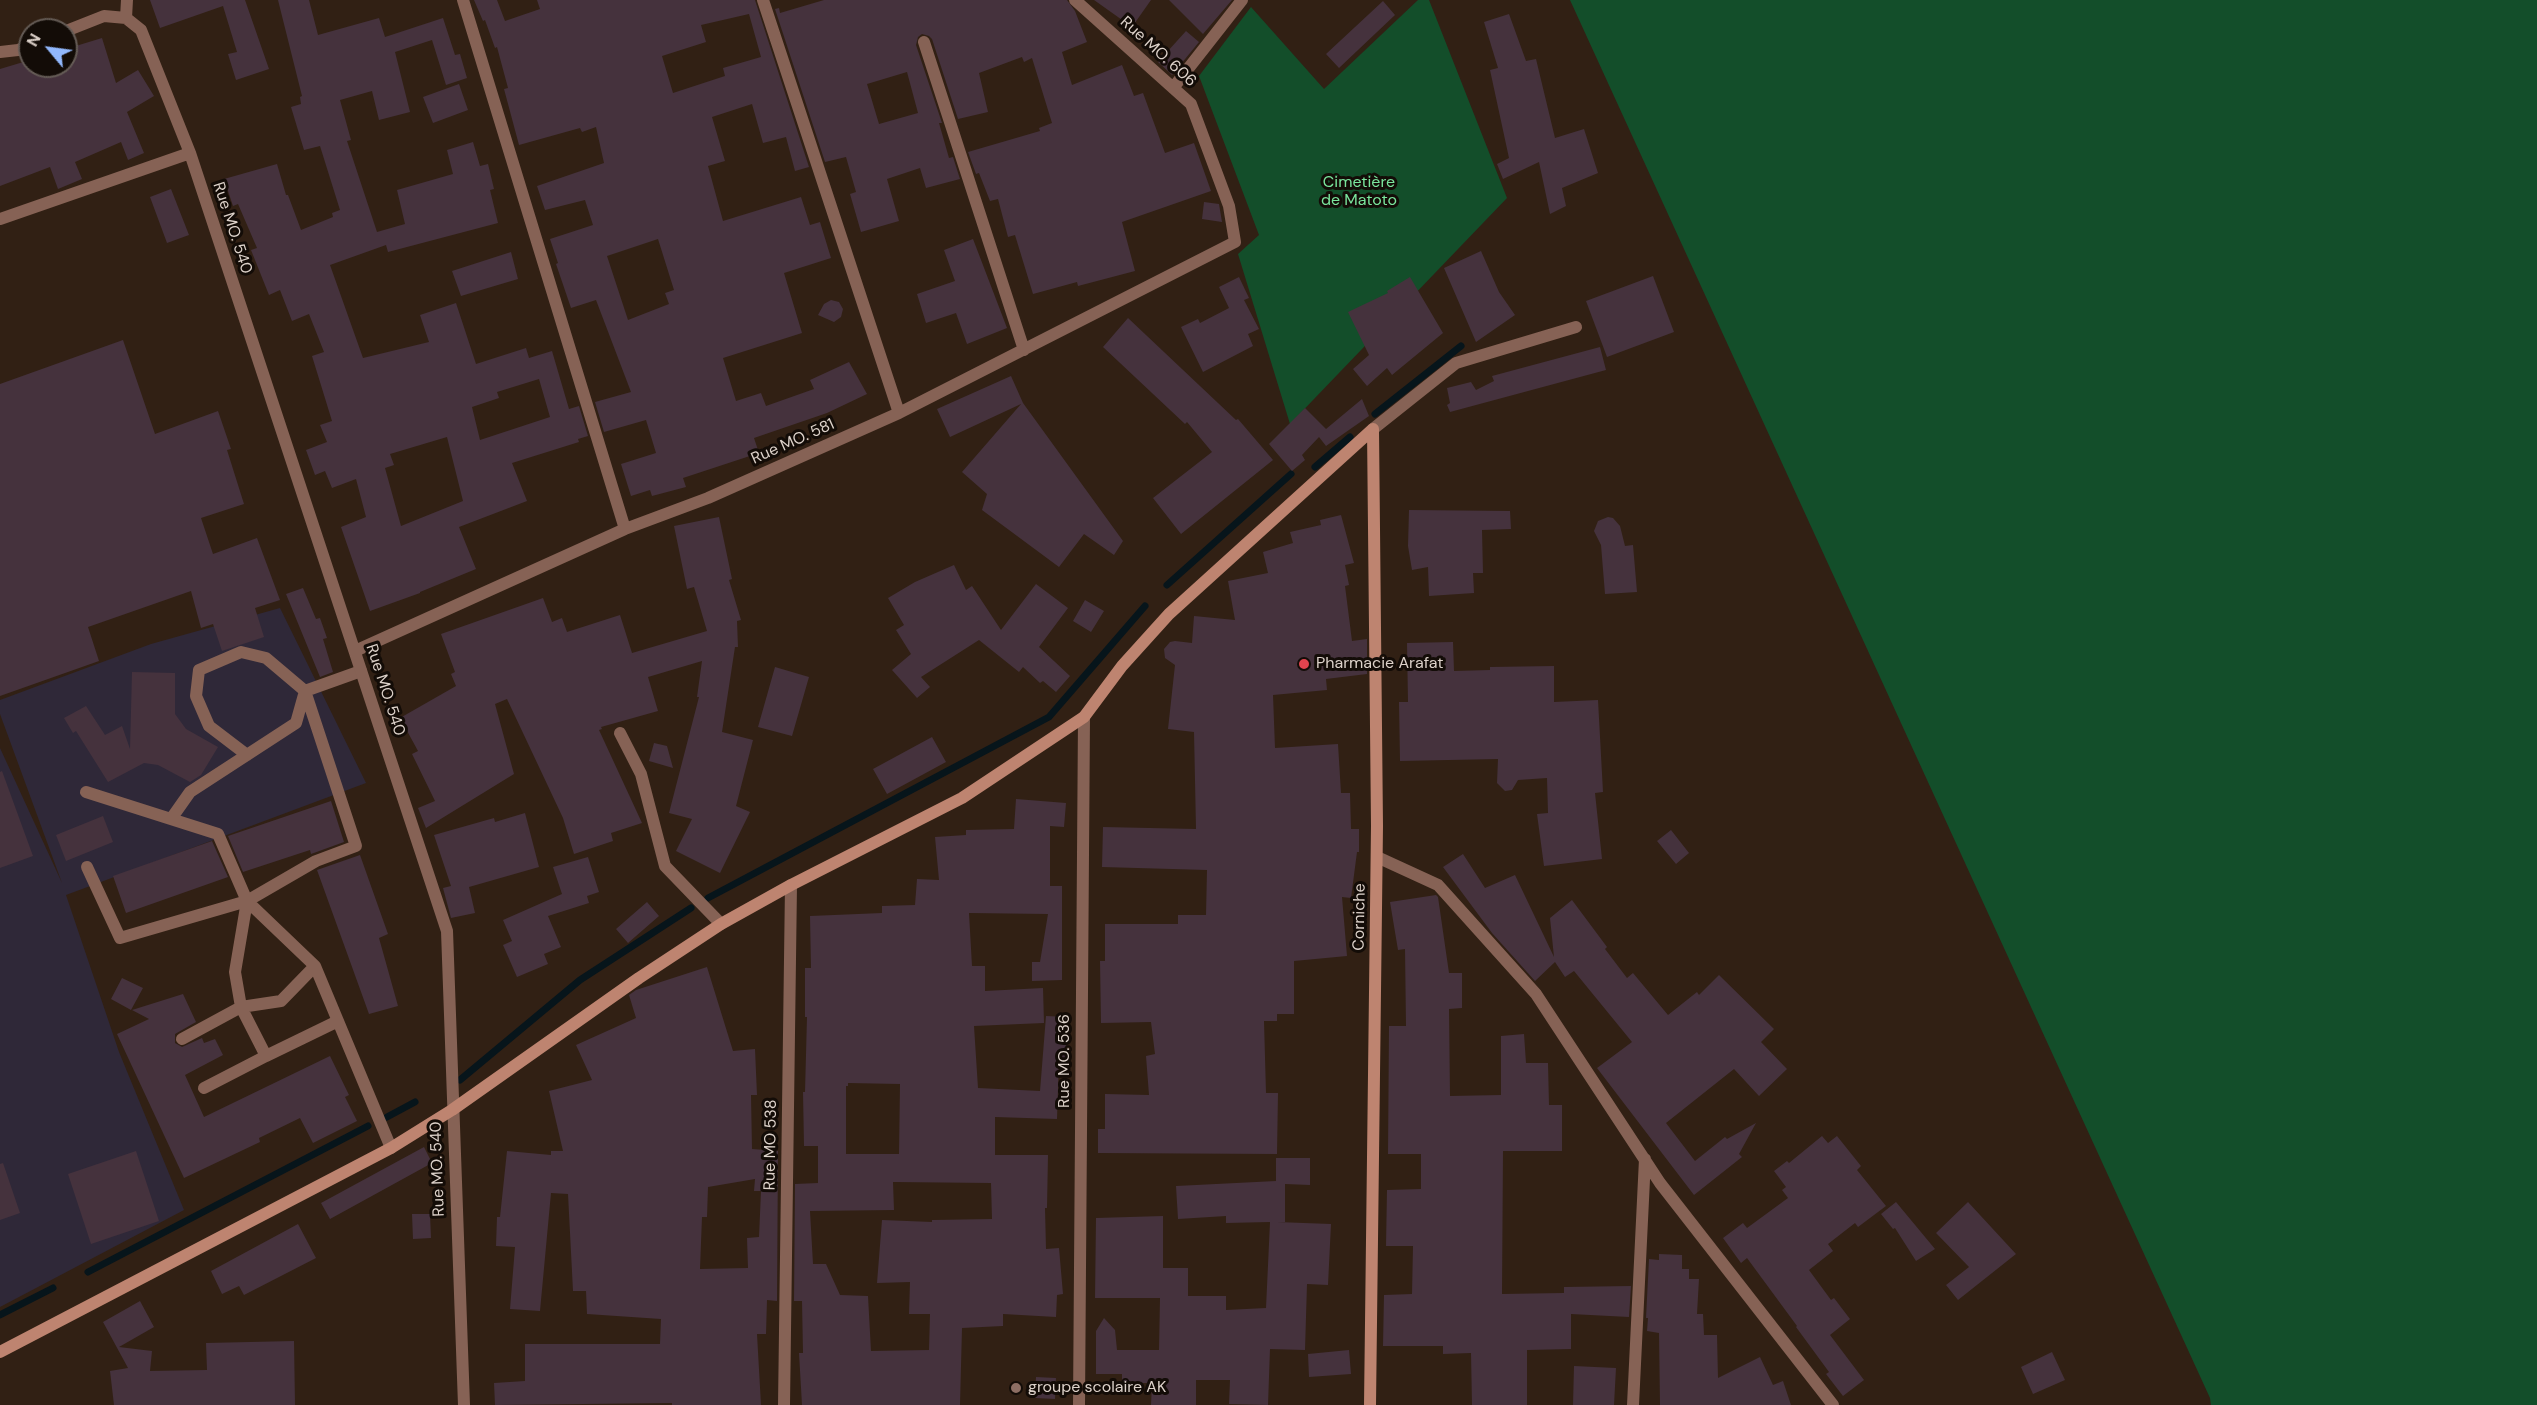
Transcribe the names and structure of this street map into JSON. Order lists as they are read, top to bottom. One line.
{"streets":{"street":["Rue MO. 606","Rue MO. 540","Rue MO. 581","Corniche","Rue MO. 536","Rue MO 538"]},"crossings":[["Rue MO. 606","Rue MO. 581"],["Rue MO. 540","Rue MO. 581"]],"parks":["Cimetière de Matoto"],"places":["Pharmacie Arafat","groupe scolaire AK"],"north":"top left"}
